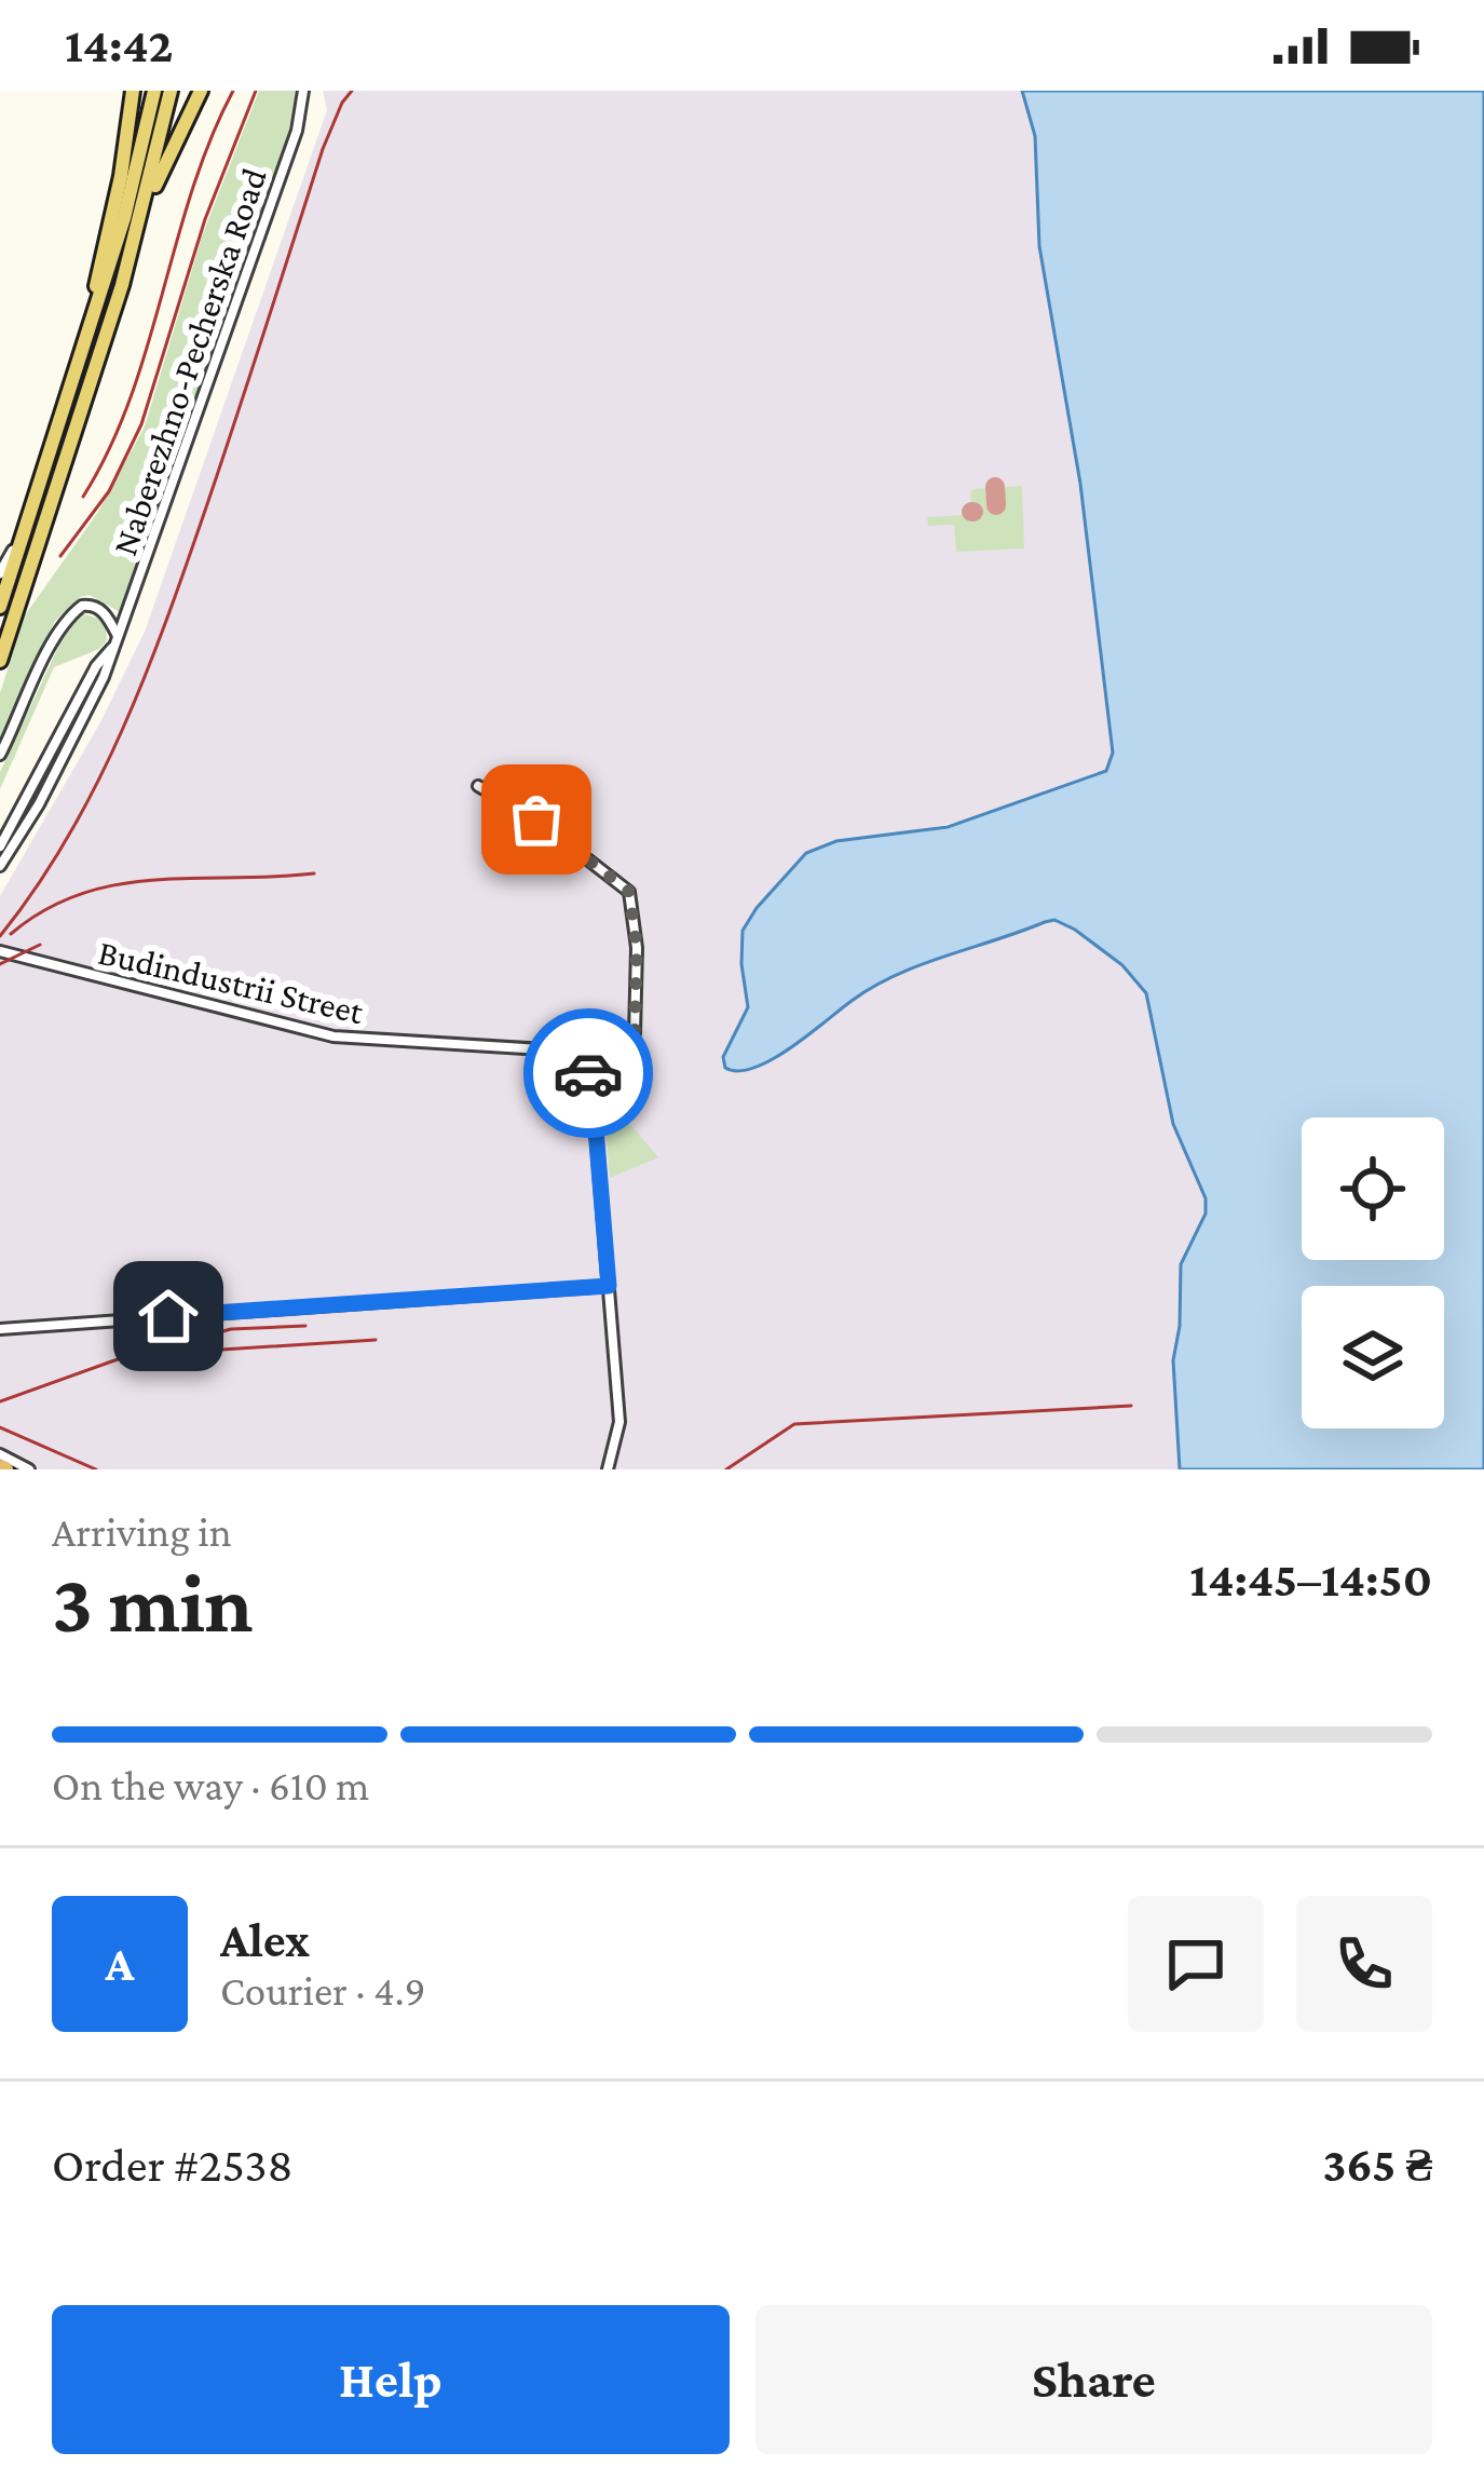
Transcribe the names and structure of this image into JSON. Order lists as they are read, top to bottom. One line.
{"streets":{"street":["Naberezhno-Pecherska Road","Budindustrii Street"]},"page":{"status":"14:42","heading":["3 min","Arriving in","14:45–14:50"],"panel":["Alex","Courier · 4.9","Order #2538","365 ₴"],"bar":"On the way · 610 m","round":"A","buttons":["Help","Share"]}}
